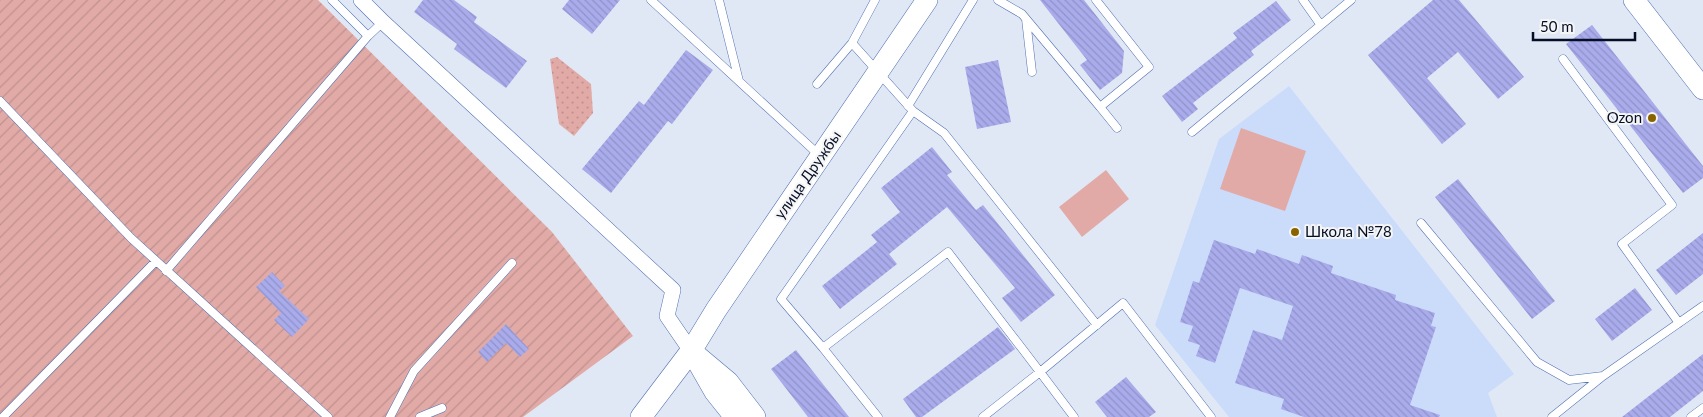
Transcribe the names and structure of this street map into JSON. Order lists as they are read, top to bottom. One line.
{"streets":{"street":["улица Дружбы"]},"places":["Ozon","Школа №78"],"scale_bar":"50 m"}
